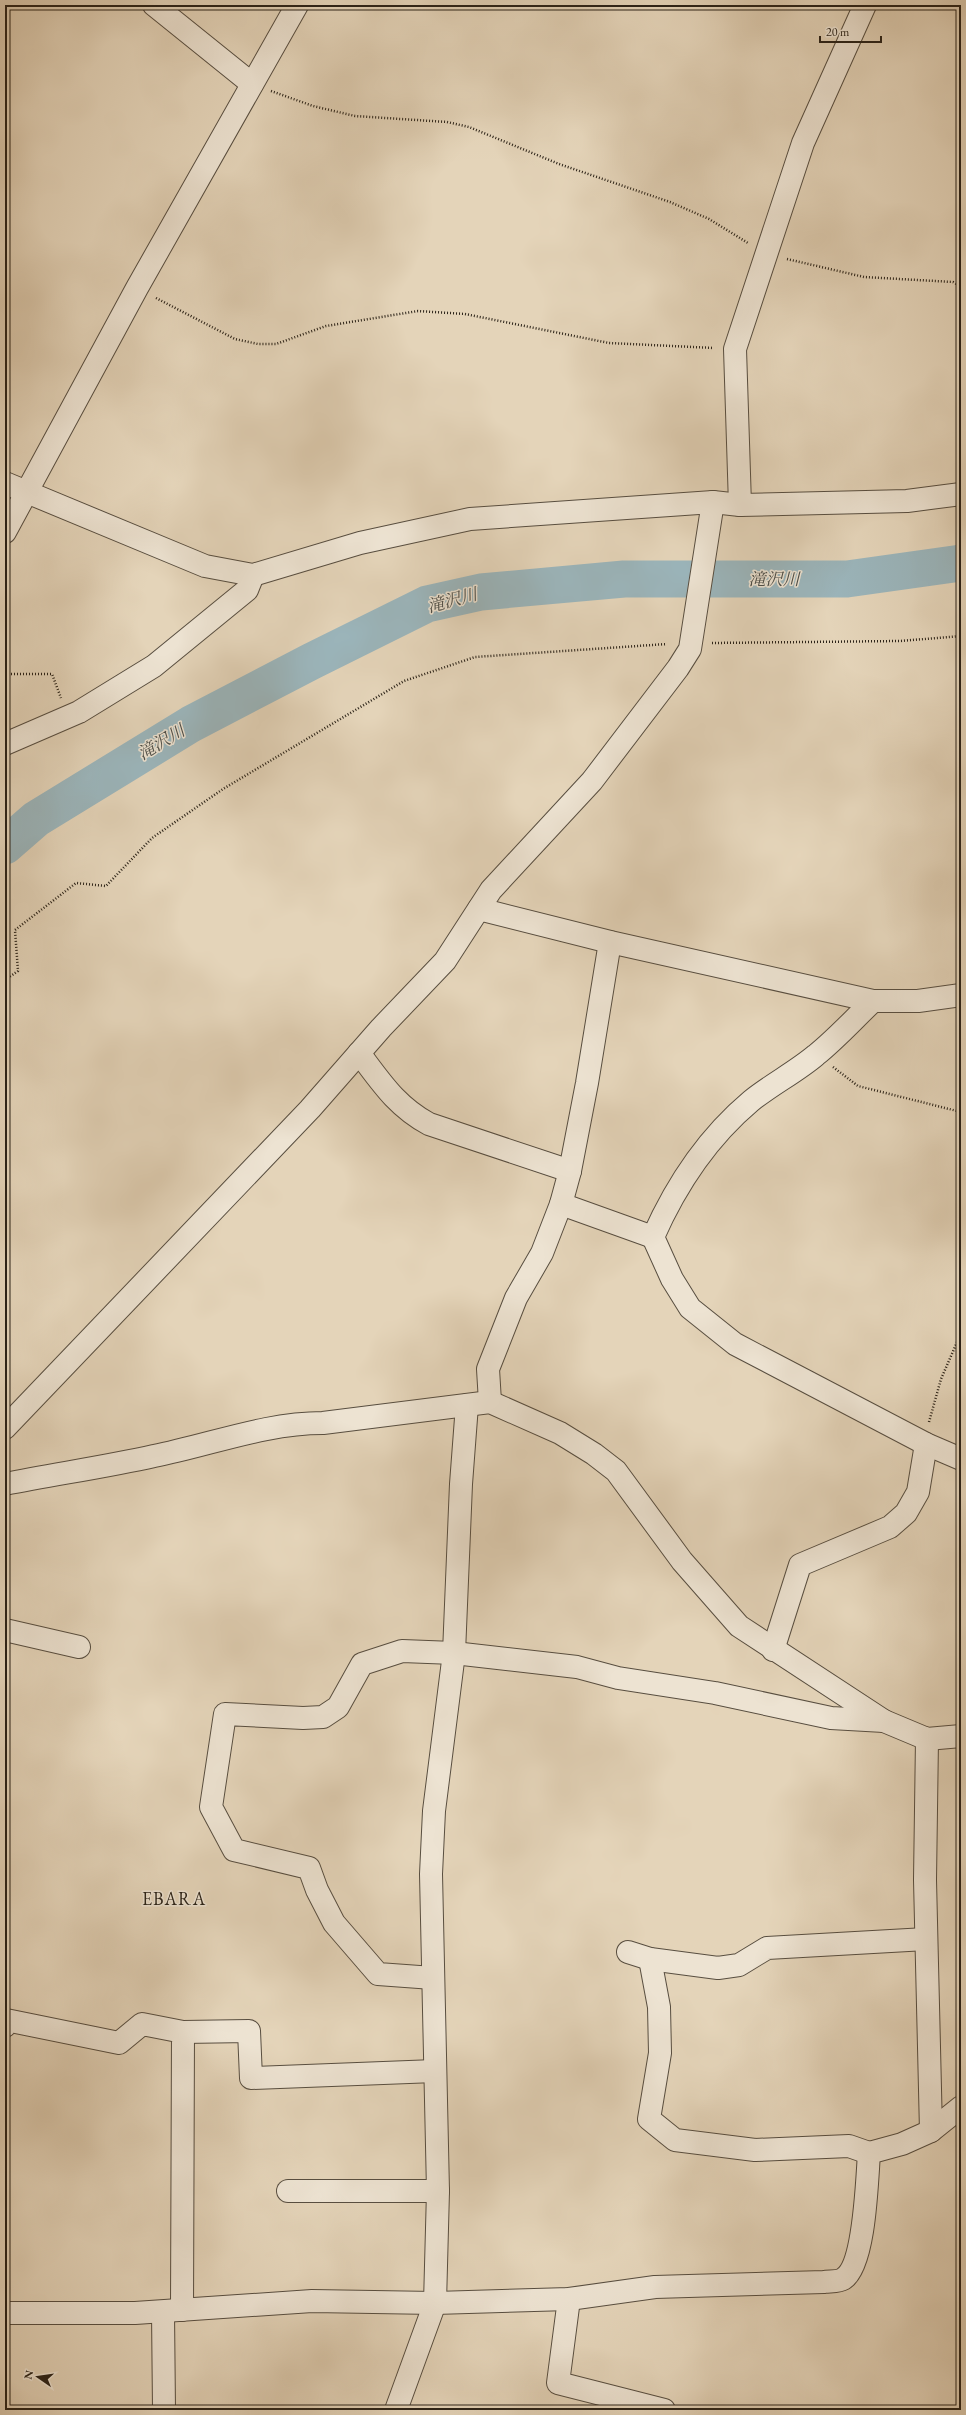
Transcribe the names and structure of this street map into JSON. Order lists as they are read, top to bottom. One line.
{"districts":["EBARA"],"water":["滝沢川"],"scale_bar":"20 m","north":"left"}
